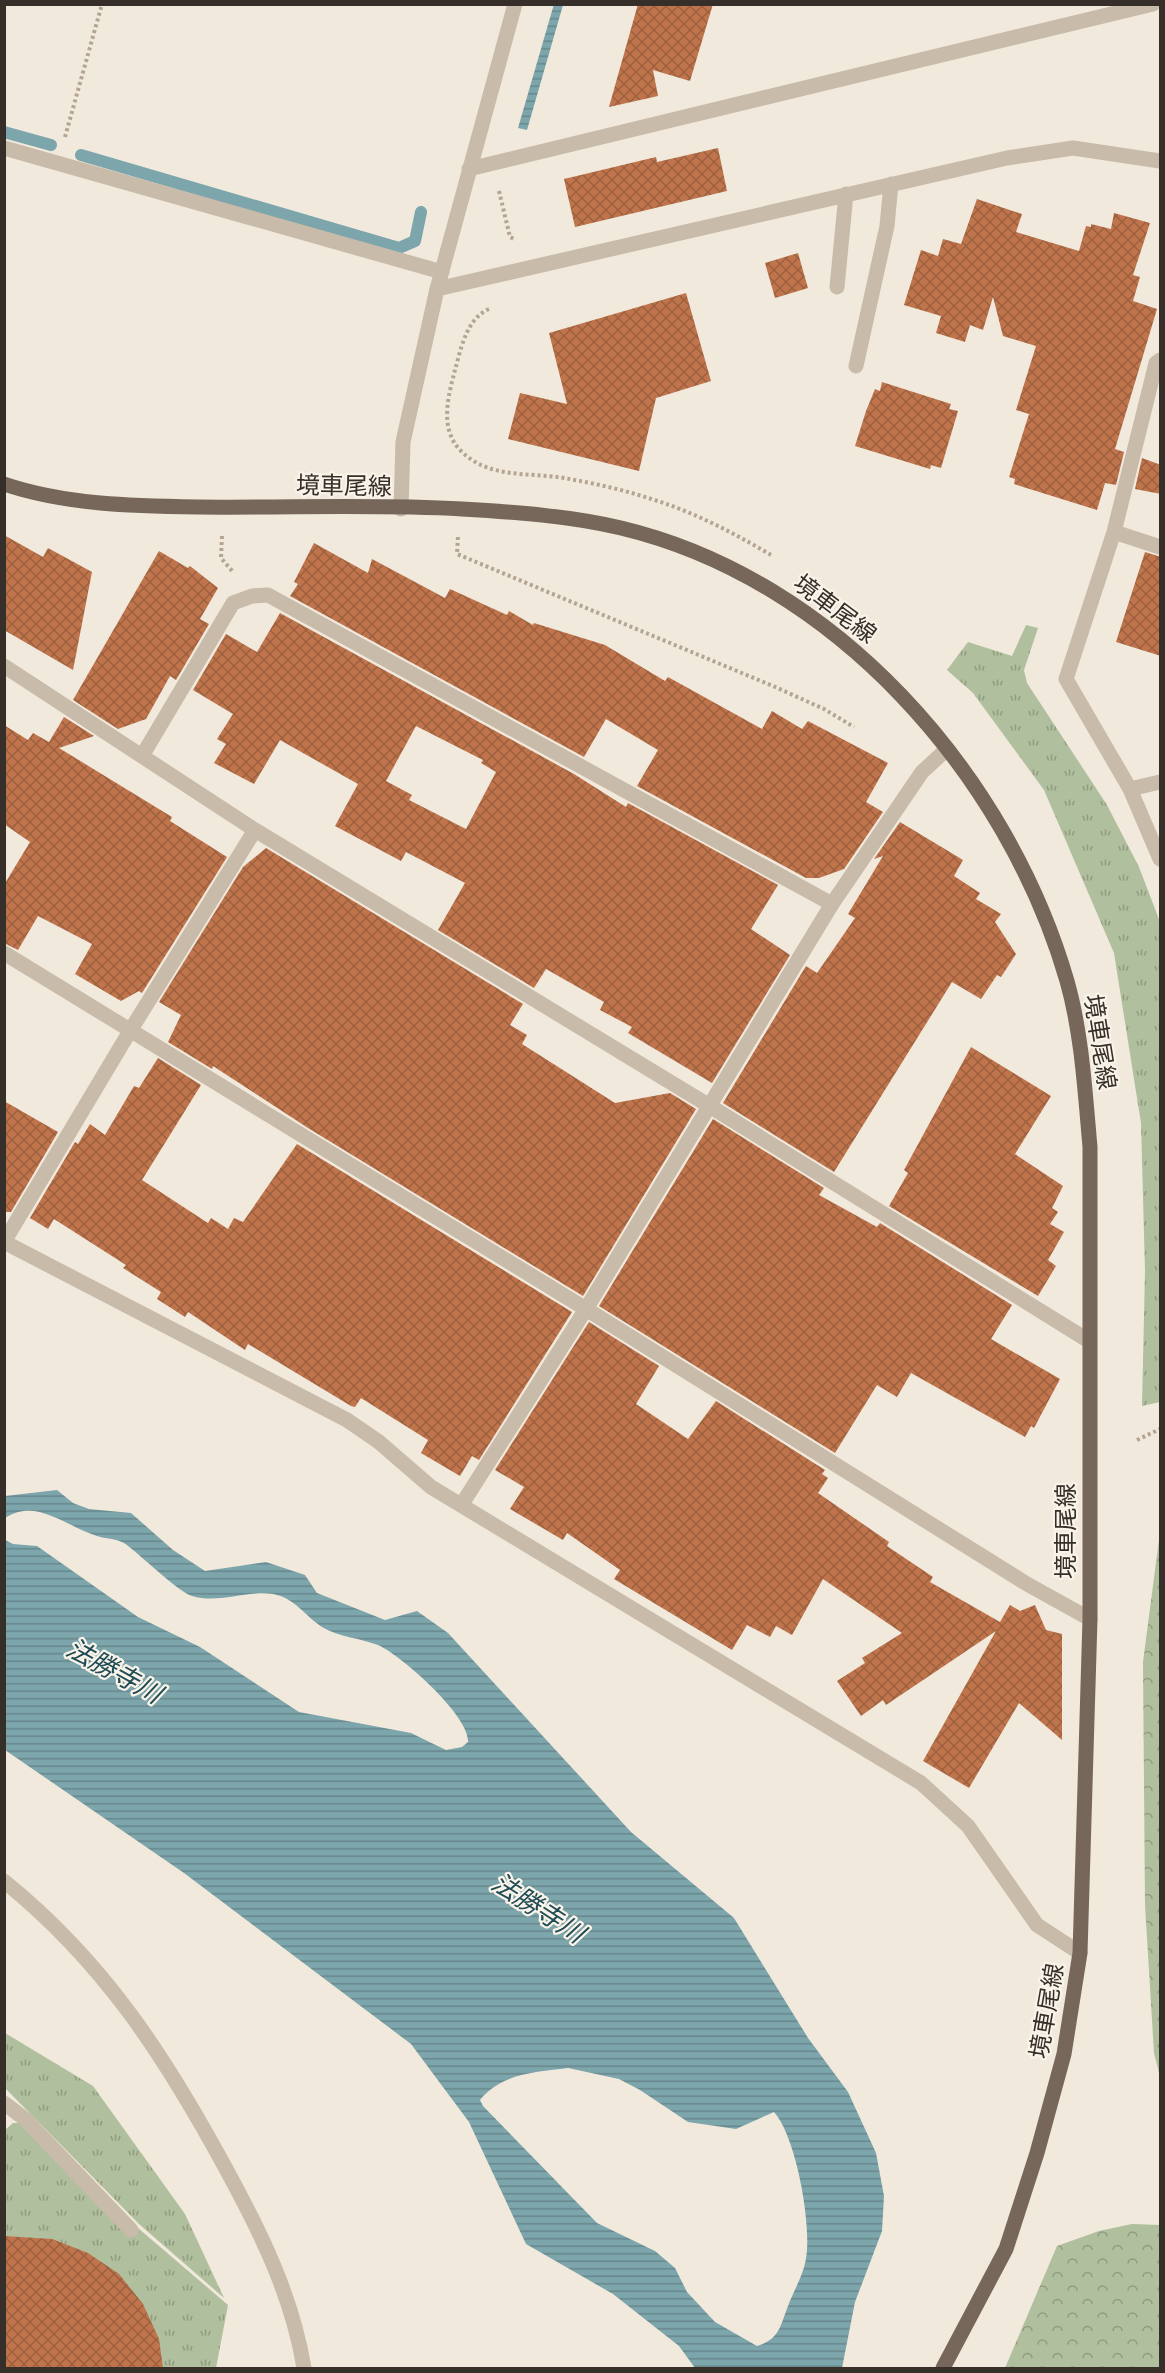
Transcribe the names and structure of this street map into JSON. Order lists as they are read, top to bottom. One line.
{"streets":{"main road":["境車尾線"]},"water":["法勝寺川"]}
